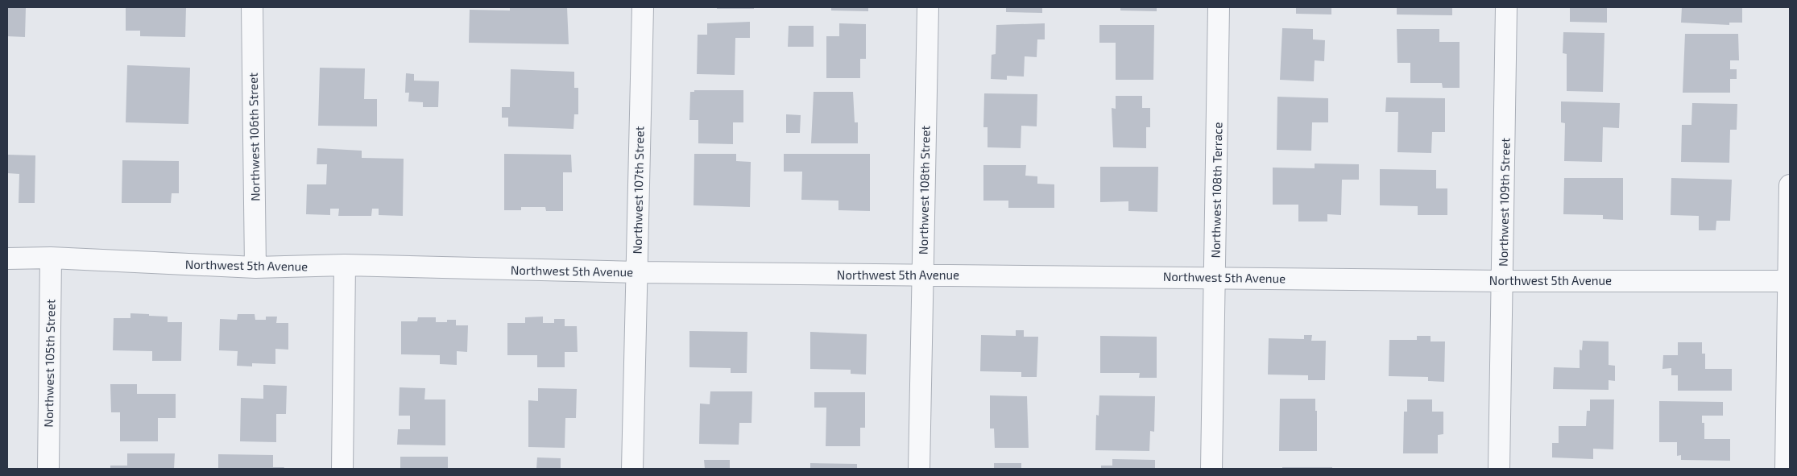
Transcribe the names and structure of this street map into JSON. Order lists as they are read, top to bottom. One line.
{"streets":{"street":["Northwest 106th Street","Northwest 107th Street","Northwest 108th Street","Northwest 108th Terrace","Northwest 109th Street","Northwest 5th Avenue","Northwest 105th Street"]},"crossings":[["Northwest 106th Street","Northwest 5th Avenue"],["Northwest 107th Street","Northwest 5th Avenue"],["Northwest 108th Street","Northwest 5th Avenue"],["Northwest 108th Terrace","Northwest 5th Avenue"],["Northwest 109th Street","Northwest 5th Avenue"],["Northwest 5th Avenue","Northwest 105th Street"]]}
